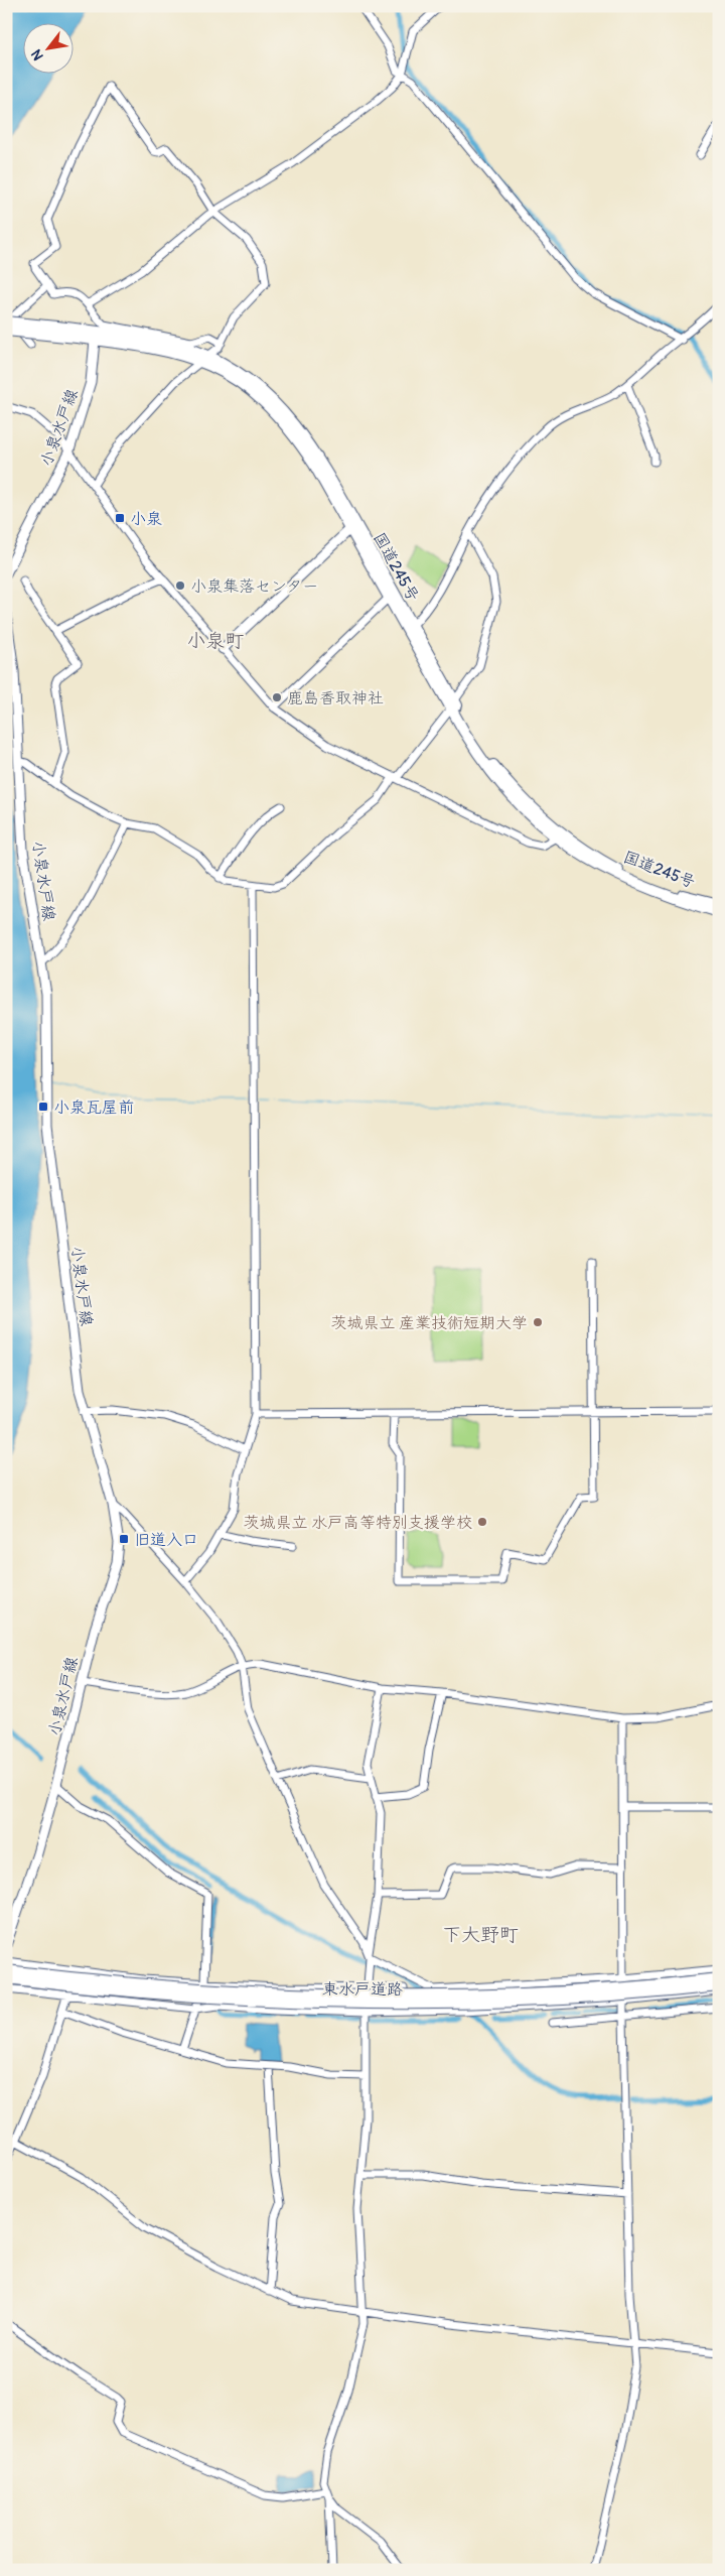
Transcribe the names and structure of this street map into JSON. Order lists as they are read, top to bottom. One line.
{"streets":{"highway":["国道245号","東水戸道路"],"main road":["小泉水戸線"]},"crossings":[["小泉水戸線","国道245号"]],"districts":["小泉町","下大野町"],"places":{"transit":["小泉","小泉瓦屋前","旧道入口"],"other":["小泉集落センター","鹿島香取神社","茨城県立 産業技術短期大学","茨城県立 水戸高等特別支援学校"]},"north":"bottom left"}
